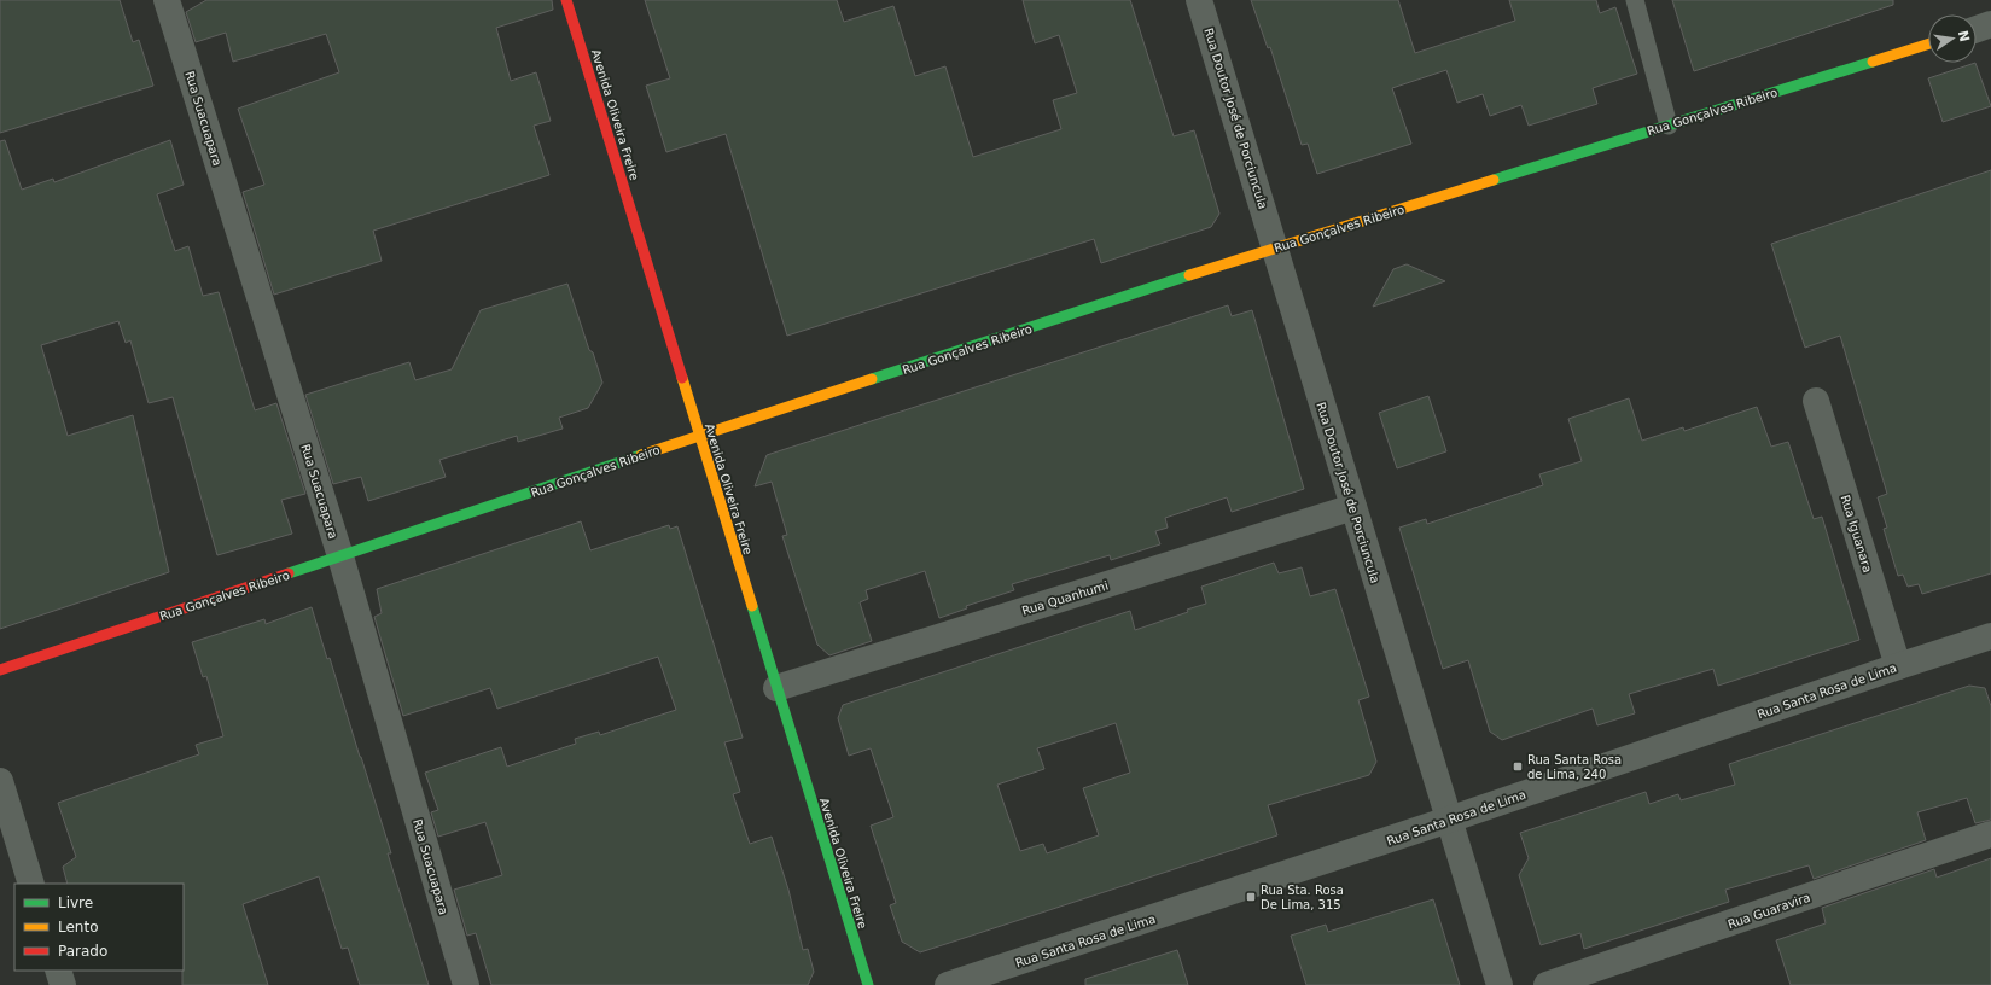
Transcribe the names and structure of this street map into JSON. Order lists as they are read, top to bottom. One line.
{"streets":{"street":["Rua Gonçalves Ribeiro","Avenida Oliveira Freire","Rua Suacuapara","Rua Doutor José de Porciuncula","Rua Iguanara","Rua Quanhumi","Rua Santa Rosa de Lima","Rua Guaravira"]},"crossings":[["Rua Gonçalves Ribeiro","Avenida Oliveira Freire"],["Rua Gonçalves Ribeiro","Rua Suacuapara"],["Rua Gonçalves Ribeiro","Rua Doutor José de Porciuncula"],["Avenida Oliveira Freire","Rua Quanhumi"],["Rua Doutor José de Porciuncula","Rua Quanhumi"],["Rua Doutor José de Porciuncula","Rua Santa Rosa de Lima"],["Rua Iguanara","Rua Santa Rosa de Lima"]],"places":{"transit":["Rua Santa Rosa de Lima, 240","Rua Sta. Rosa De Lima, 315"]},"legend":["Livre","Lento","Parado"],"north":"right"}
